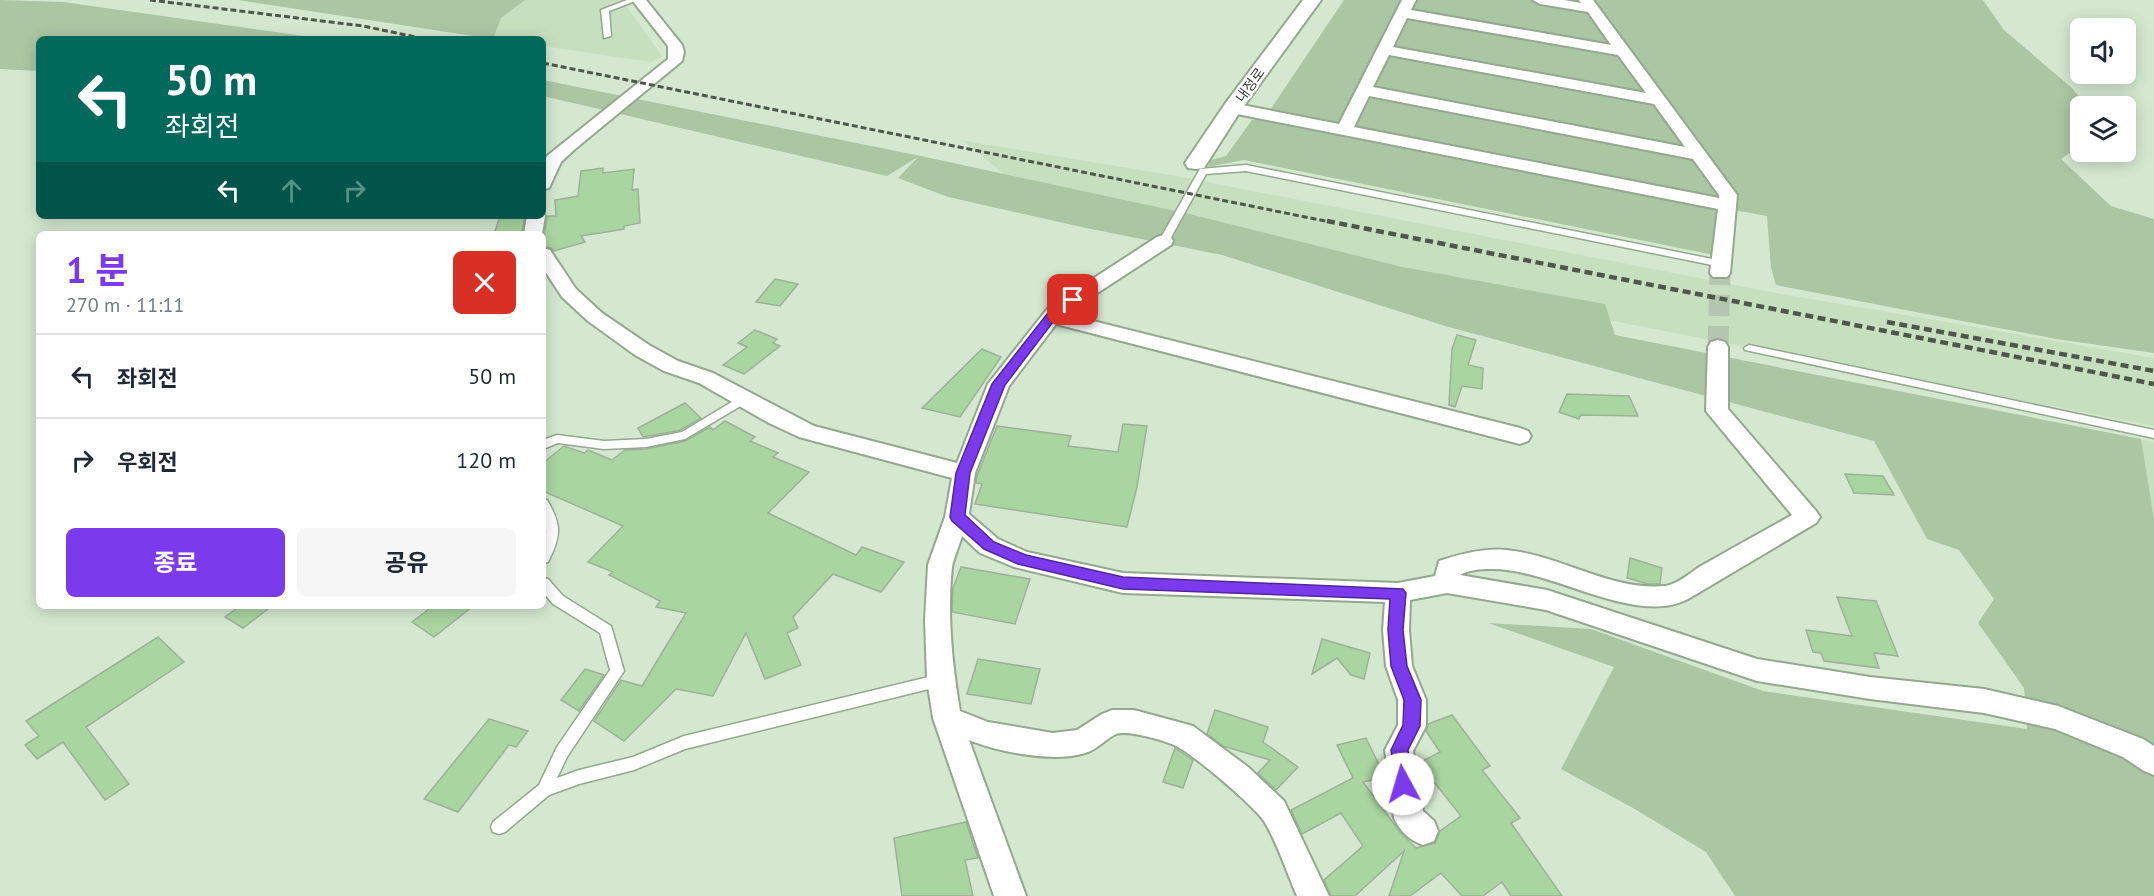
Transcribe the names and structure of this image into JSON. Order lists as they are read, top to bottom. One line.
{"streets":{"street":["내정로"]},"page":{"turn":["50 m","좌회전"],"heading":["1 분","270 m · 11:11"],"list":[{"name":"좌회전","value":"50 m"},{"name":"우회전","value":"120 m"}],"buttons":["종료","공유"]}}
